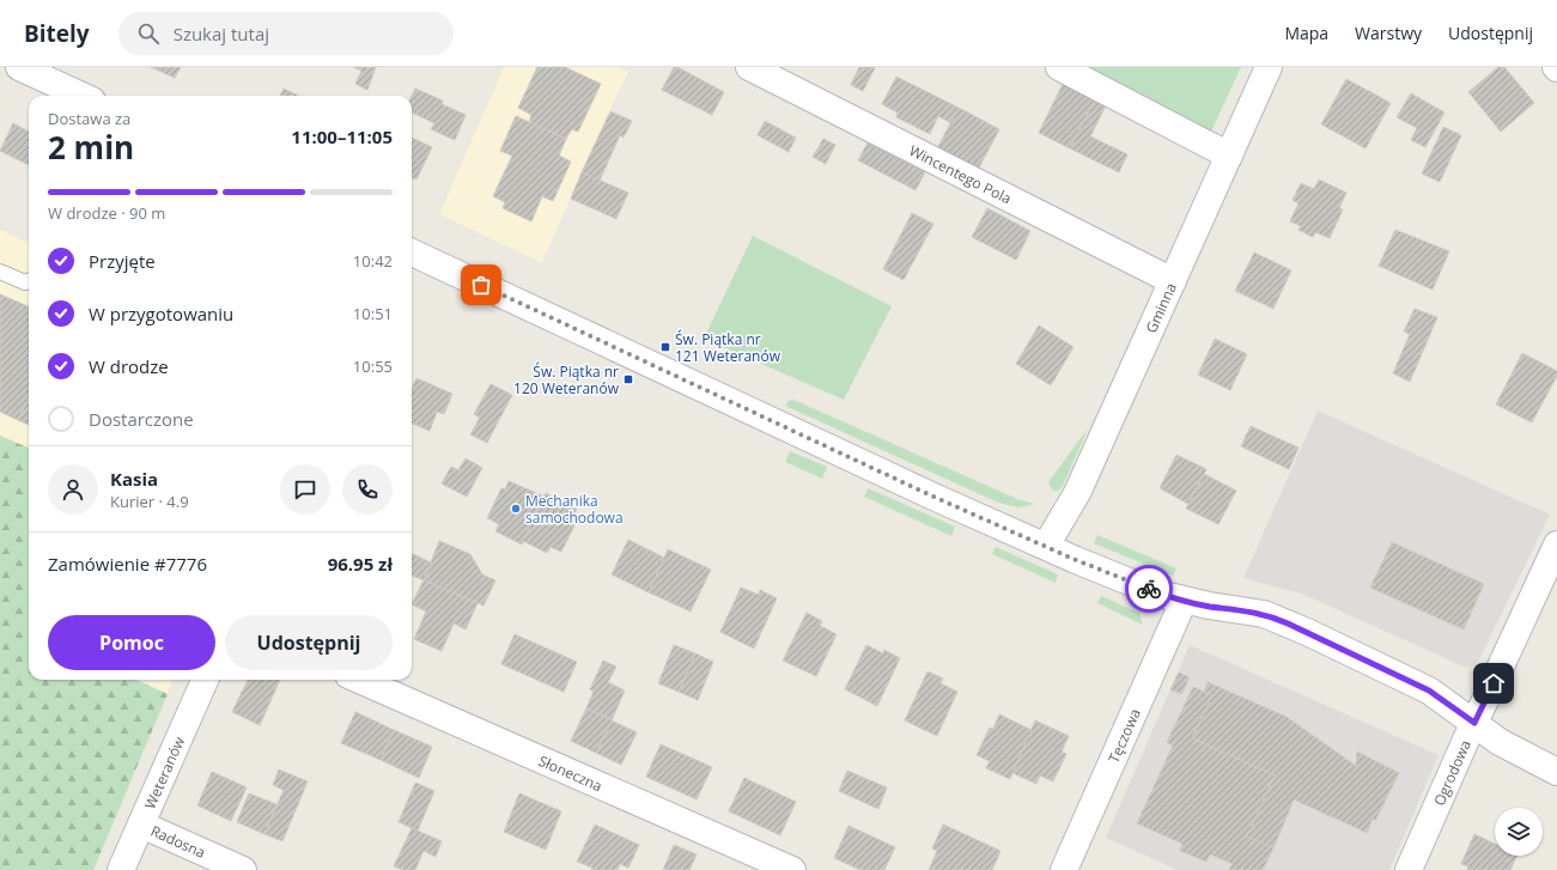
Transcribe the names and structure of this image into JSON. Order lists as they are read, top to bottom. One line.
{"streets":{"street":["Wincentego Pola","Gminna","Tęczowa","Ogrodowa","Weteranów","Słoneczna","Radosna"]},"crossings":[["Wincentego Pola","Gminna"],["Weteranów","Radosna"]],"places":{"transit":["Św. Piątka nr 121 Weteranów","Św. Piątka nr 120 Weteranów"],"other":["Mechanika samochodowa"]},"page":{"header":"Bitely","search":"Szukaj tutaj","nav":["Mapa","Warstwy","Udostępnij"],"heading":["2 min","Dostawa za","11:00–11:05"],"panel":["Kasia","Kurier · 4.9","Zamówienie #7776","96.95 zł"],"bar":"W drodze · 90 m","list":[["Przyjęte","10:42"],["W przygotowaniu","10:51"],["W drodze","10:55"],"Dostarczone"],"buttons":["Pomoc","Udostępnij"]}}
